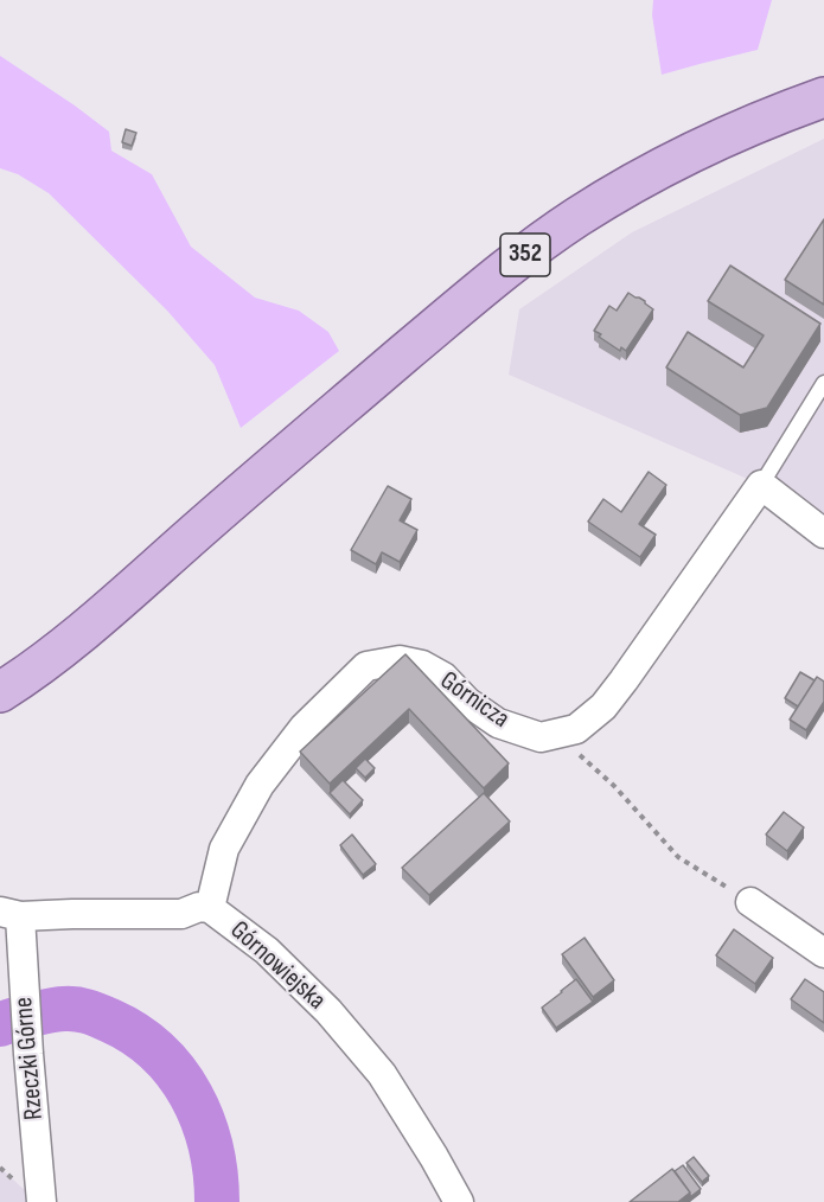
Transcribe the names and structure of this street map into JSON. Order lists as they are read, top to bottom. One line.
{"streets":{"main road":["352"],"street":["Górnicza","Górnowiejska","Rzeczki Górne"]},"crossings":[["Górnicza","Górnowiejska"],["Górnowiejska","Rzeczki Górne"]]}
